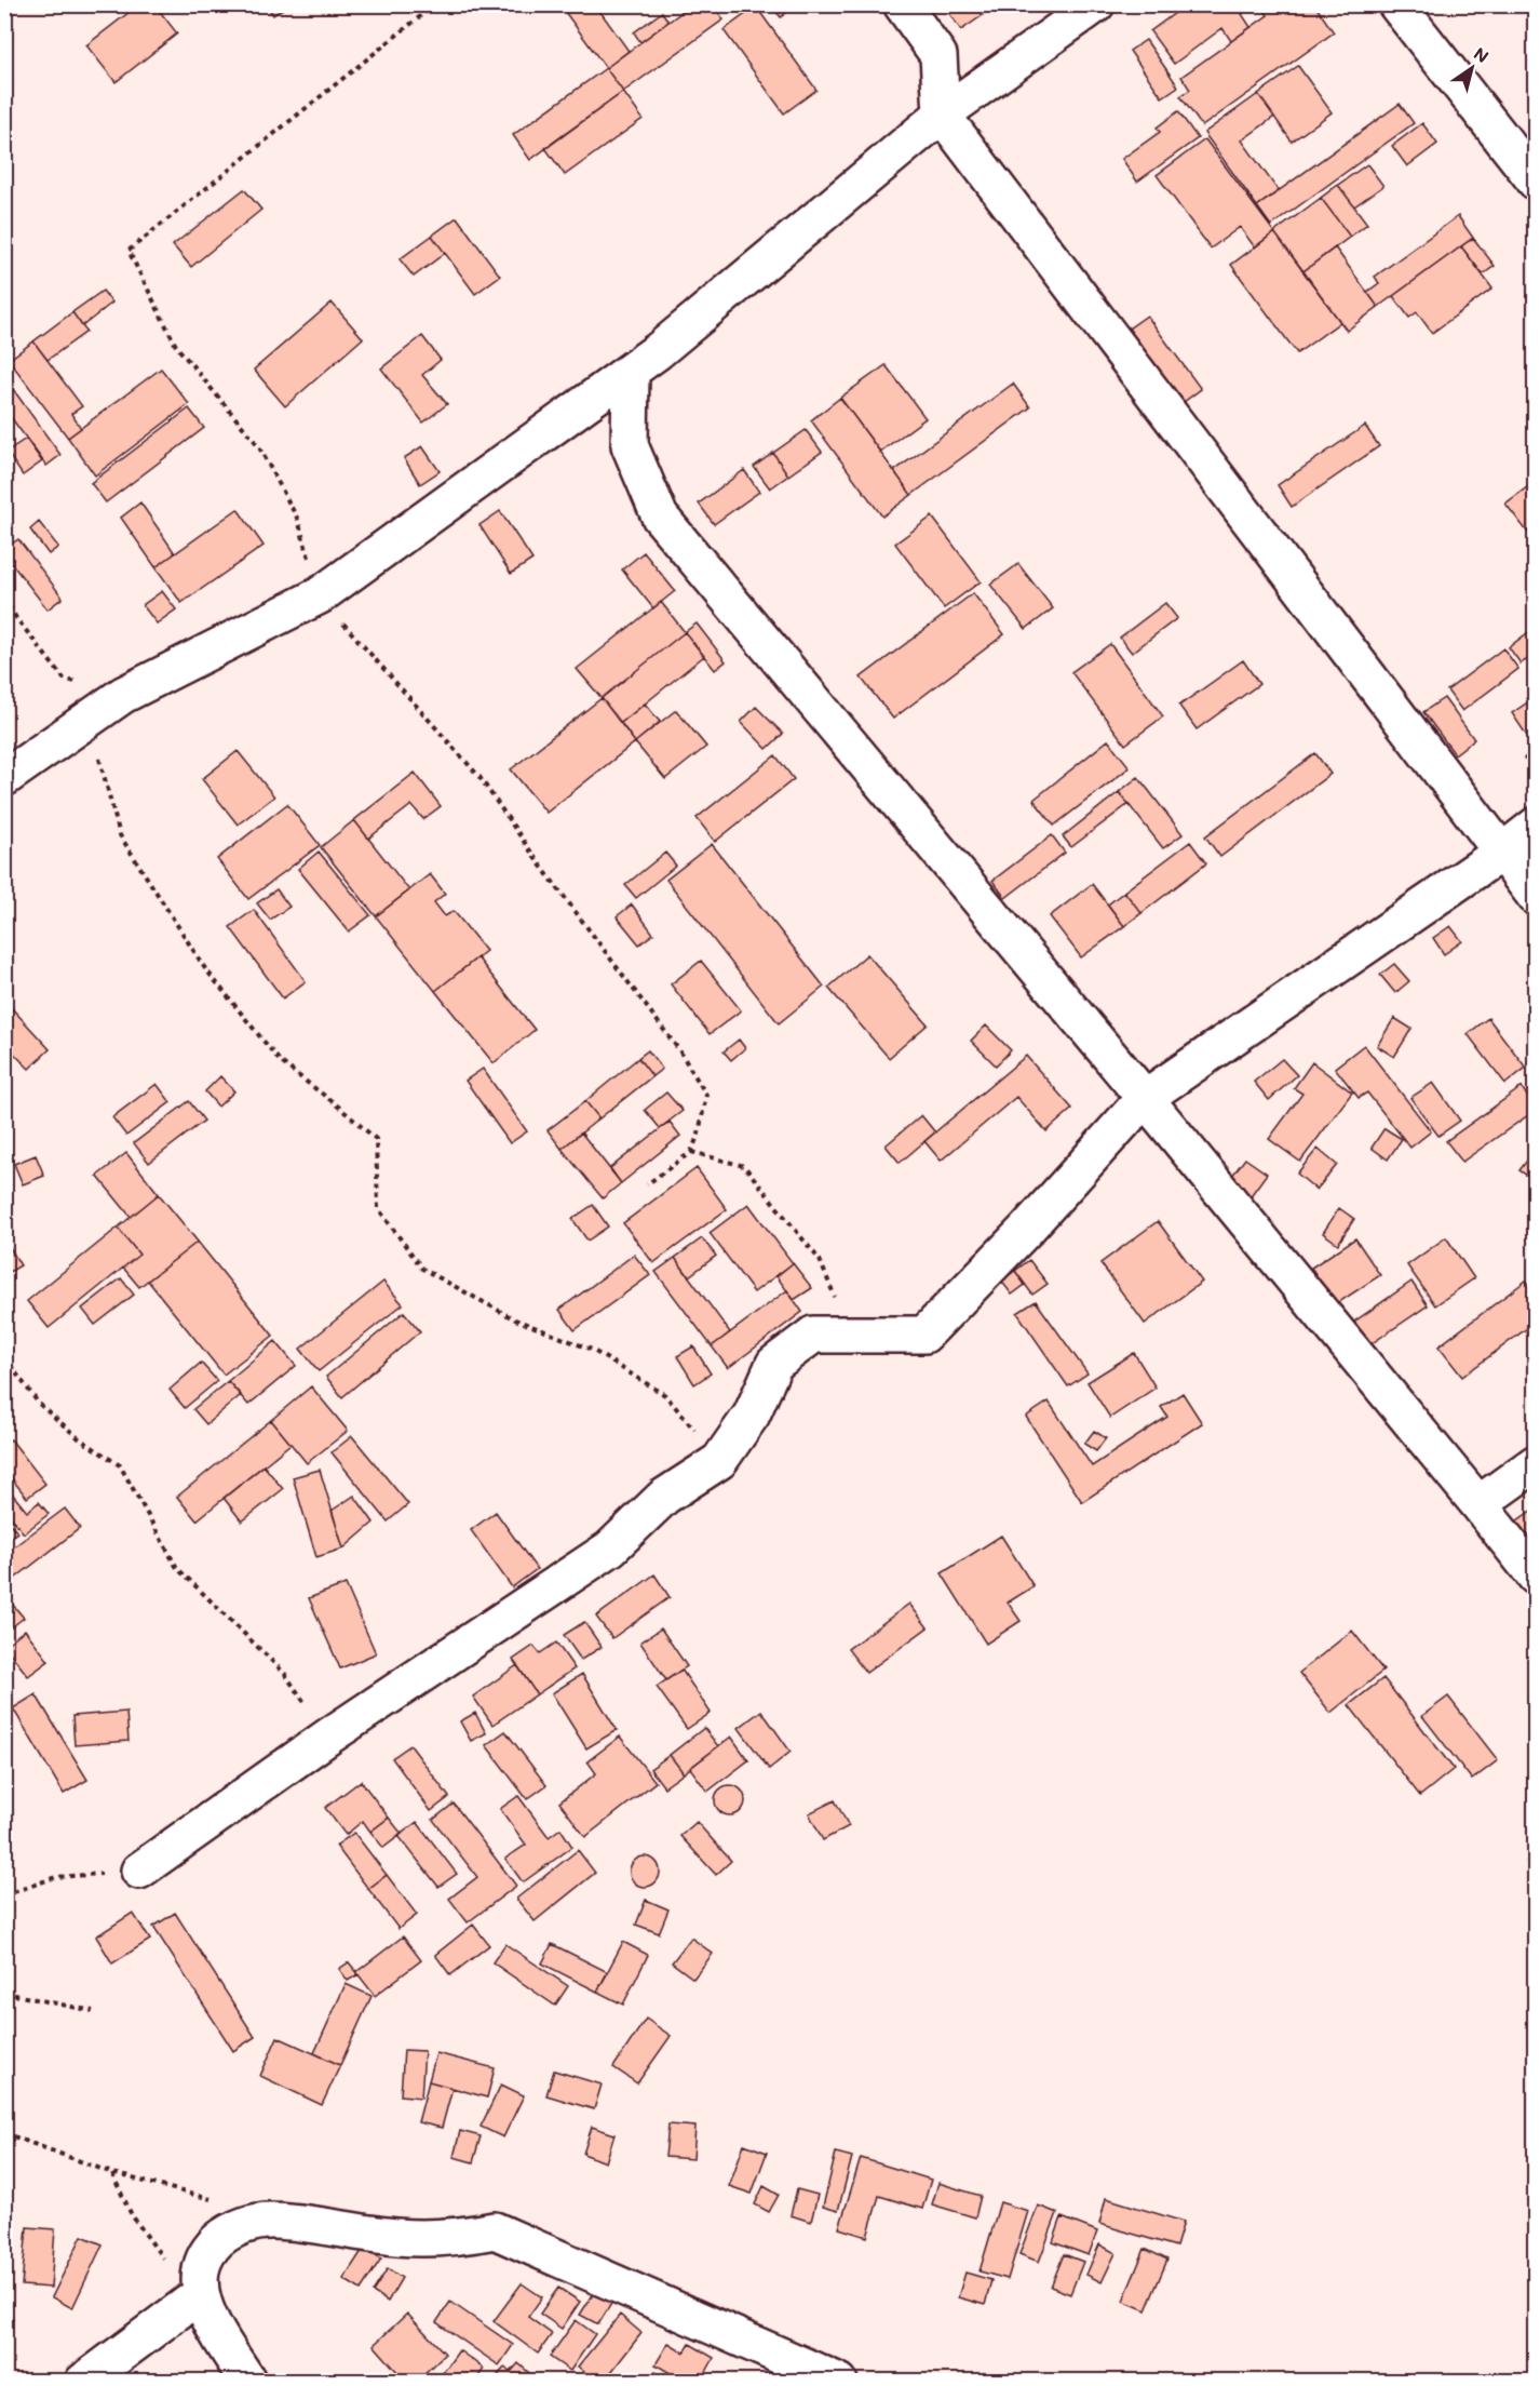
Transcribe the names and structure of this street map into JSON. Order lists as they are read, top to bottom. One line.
{"north":"top right"}
